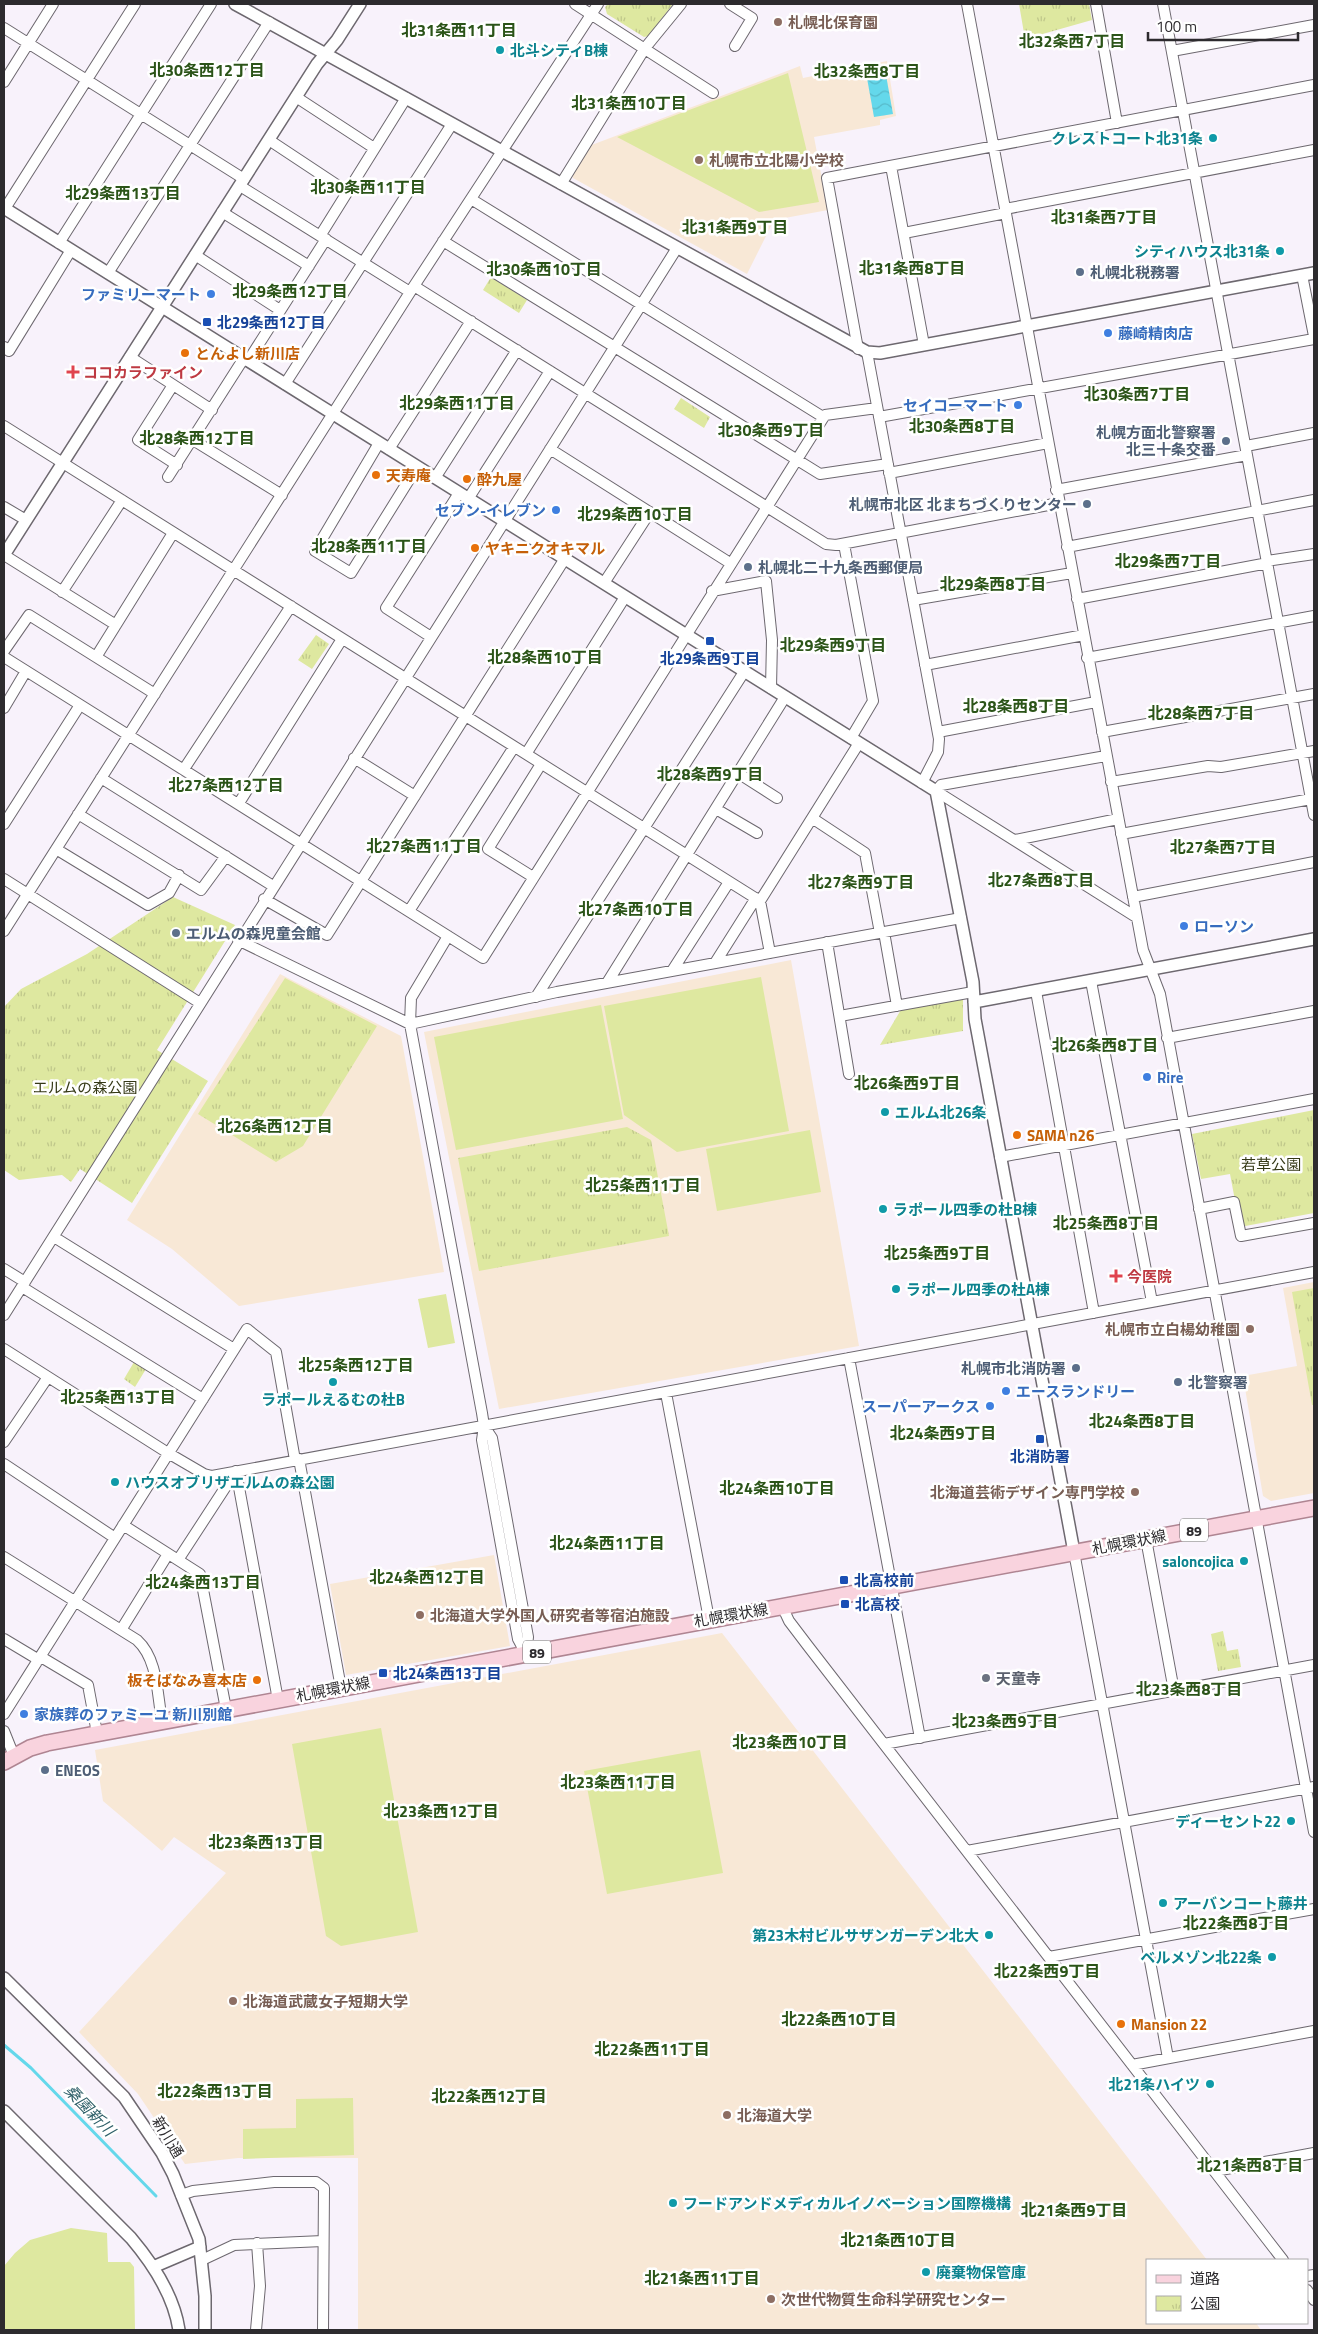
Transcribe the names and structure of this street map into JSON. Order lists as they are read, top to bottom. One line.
{"streets":{"main road":["89","札幌環状線"],"street":["新川通"]},"districts":["北31条西11丁目","北32条西7丁目","北30条西12丁目","北32条西8丁目","北31条西10丁目","北30条西11丁目","北29条西13丁目","北31条西7丁目","北31条西9丁目","北31条西8丁目","北30条西10丁目","北29条西12丁目","北30条西7丁目","北29条西11丁目","北30条西8丁目","北30条西9丁目","北28条西12丁目","北29条西10丁目","北28条西11丁目","北29条西7丁目","北29条西8丁目","北29条西9丁目","北28条西10丁目","北28条西8丁目","北28条西7丁目","北28条西9丁目","北27条西12丁目","北27条西11丁目","北27条西7丁目","北27条西8丁目","北27条西9丁目","北27条西10丁目","北26条西8丁目","北26条西9丁目","北26条西12丁目","北25条西11丁目","北25条西8丁目","北25条西9丁目","北25条西12丁目","北25条西13丁目","北24条西8丁目","北24条西9丁目","北24条西10丁目","北24条西11丁目","北24条西12丁目","北24条西13丁目","北23条西8丁目","北23条西9丁目","北23条西10丁目","北23条西11丁目","北23条西12丁目","北23条西13丁目","北22条西8丁目","北22条西9丁目","北22条西10丁目","北22条西11丁目","北22条西13丁目","北22条西12丁目","北21条西8丁目","北21条西9丁目","北21条西10丁目","北21条西11丁目"],"water":["桑園新川"],"parks":["エルムの森公園","若草公園"],"places":{"other":["札幌北保育園","北斗シティB棟","クレストコート北31条","札幌市立北陽小学校","シティハウス北31条","札幌北税務署","ファミリーマート","藤崎精肉店","とんよし新川店","セイコーマート","札幌方面北警察署 北三十条交番","天寿庵","酔九屋","札幌市北区 北まちづくりセンター","セブン-イレブン","ヤキニクオキマル","札幌北二十九条西郵便局","ローソン","エルムの森児童会館","Rire","エルム北26条","SAMA n26","ラポール四季の杜B棟","ラポール四季の杜A棟","札幌市立白楊幼稚園","札幌市北消防署","ラポールえるむの杜B","北警察署","エースランドリー","スーパーアークス","ハウスオブリザエルムの森公園","北海道芸術デザイン専門学校","saloncojica","北海道大学外国人研究者等宿泊施設","天童寺","板そばなみ喜本店","家族葬のファミーユ 新川別館","ENEOS","ディーセント22","アーバンコート藤井","第23木村ビルサザンガーデン北大","ベルメゾン北22条","北海道武蔵女子短期大学","Mansion 22","北21条ハイツ","北海道大学","フードアンドメディカルイノベーション国際機構","廃棄物保管庫","次世代物質生命科学研究センター"],"transit":["北29条西12丁目","北29条西9丁目","北消防署","北高校前","北高校","北24条西13丁目"],"health":["ココカラファイン","今医院"]},"legend":["道路","公園"],"scale_bar":"100 m"}
